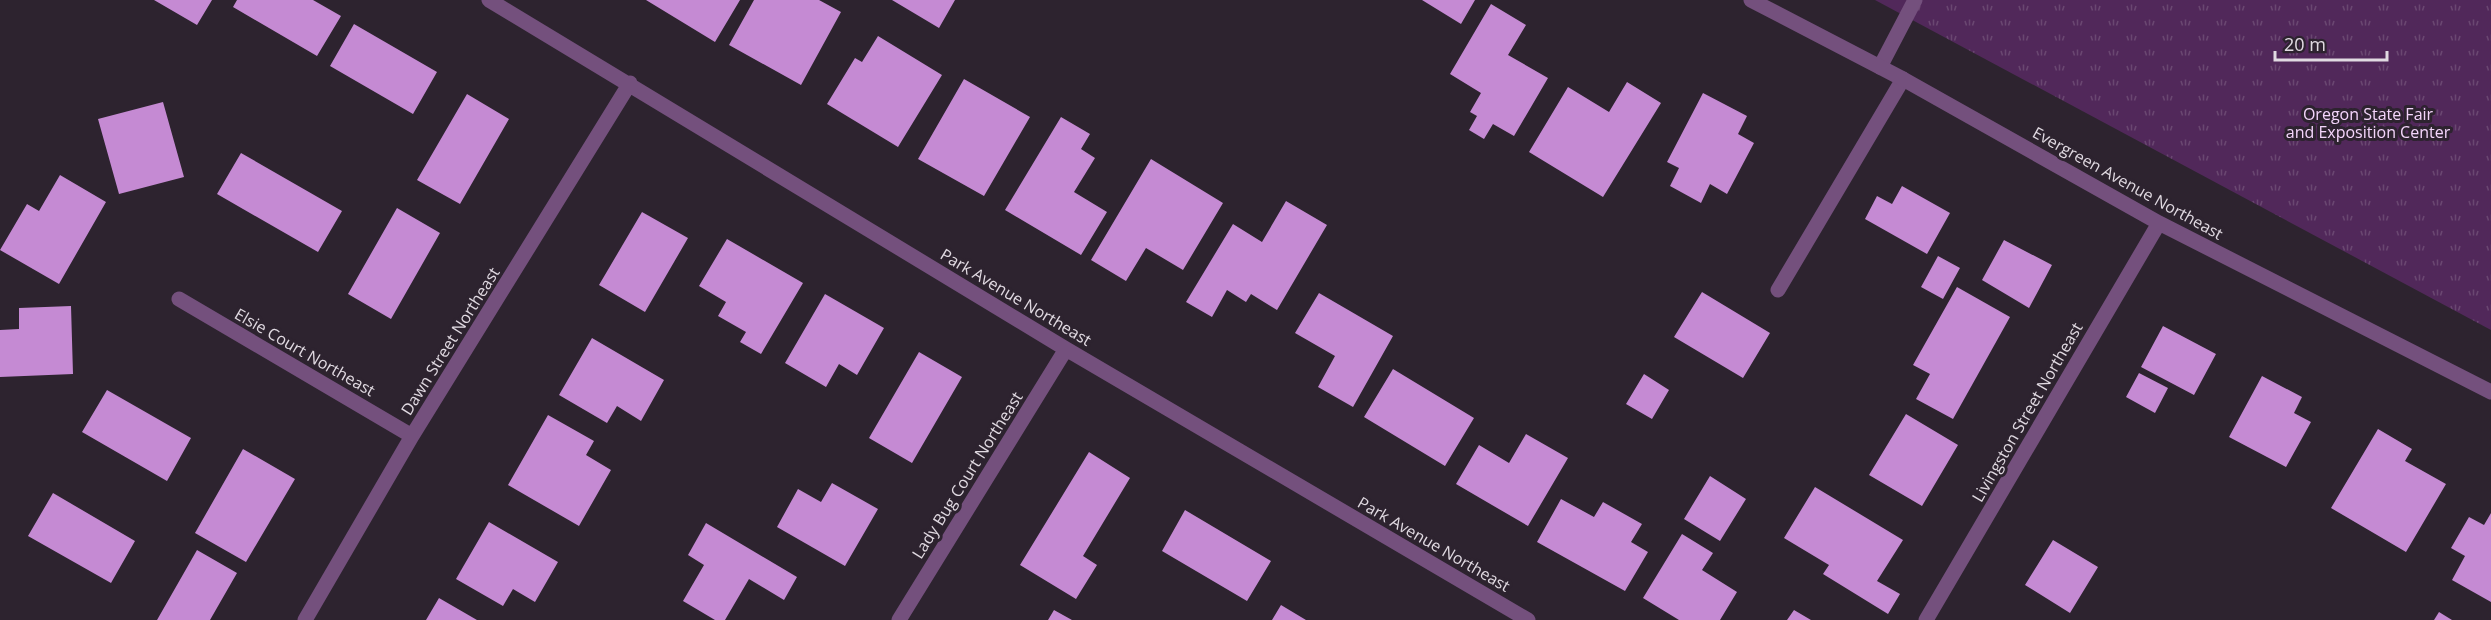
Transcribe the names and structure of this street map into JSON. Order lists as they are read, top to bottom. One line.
{"streets":{"street":["Evergreen Avenue Northeast","Park Avenue Northeast","Dawn Street Northeast","Elsie Court Northeast","Livingston Street Northeast","Lady Bug Court Northeast"]},"crossings":[["Evergreen Avenue Northeast","Livingston Street Northeast"],["Park Avenue Northeast","Dawn Street Northeast"],["Park Avenue Northeast","Lady Bug Court Northeast"],["Dawn Street Northeast","Elsie Court Northeast"]],"parks":["Oregon State Fair and Exposition Center"],"scale_bar":"20 m"}
